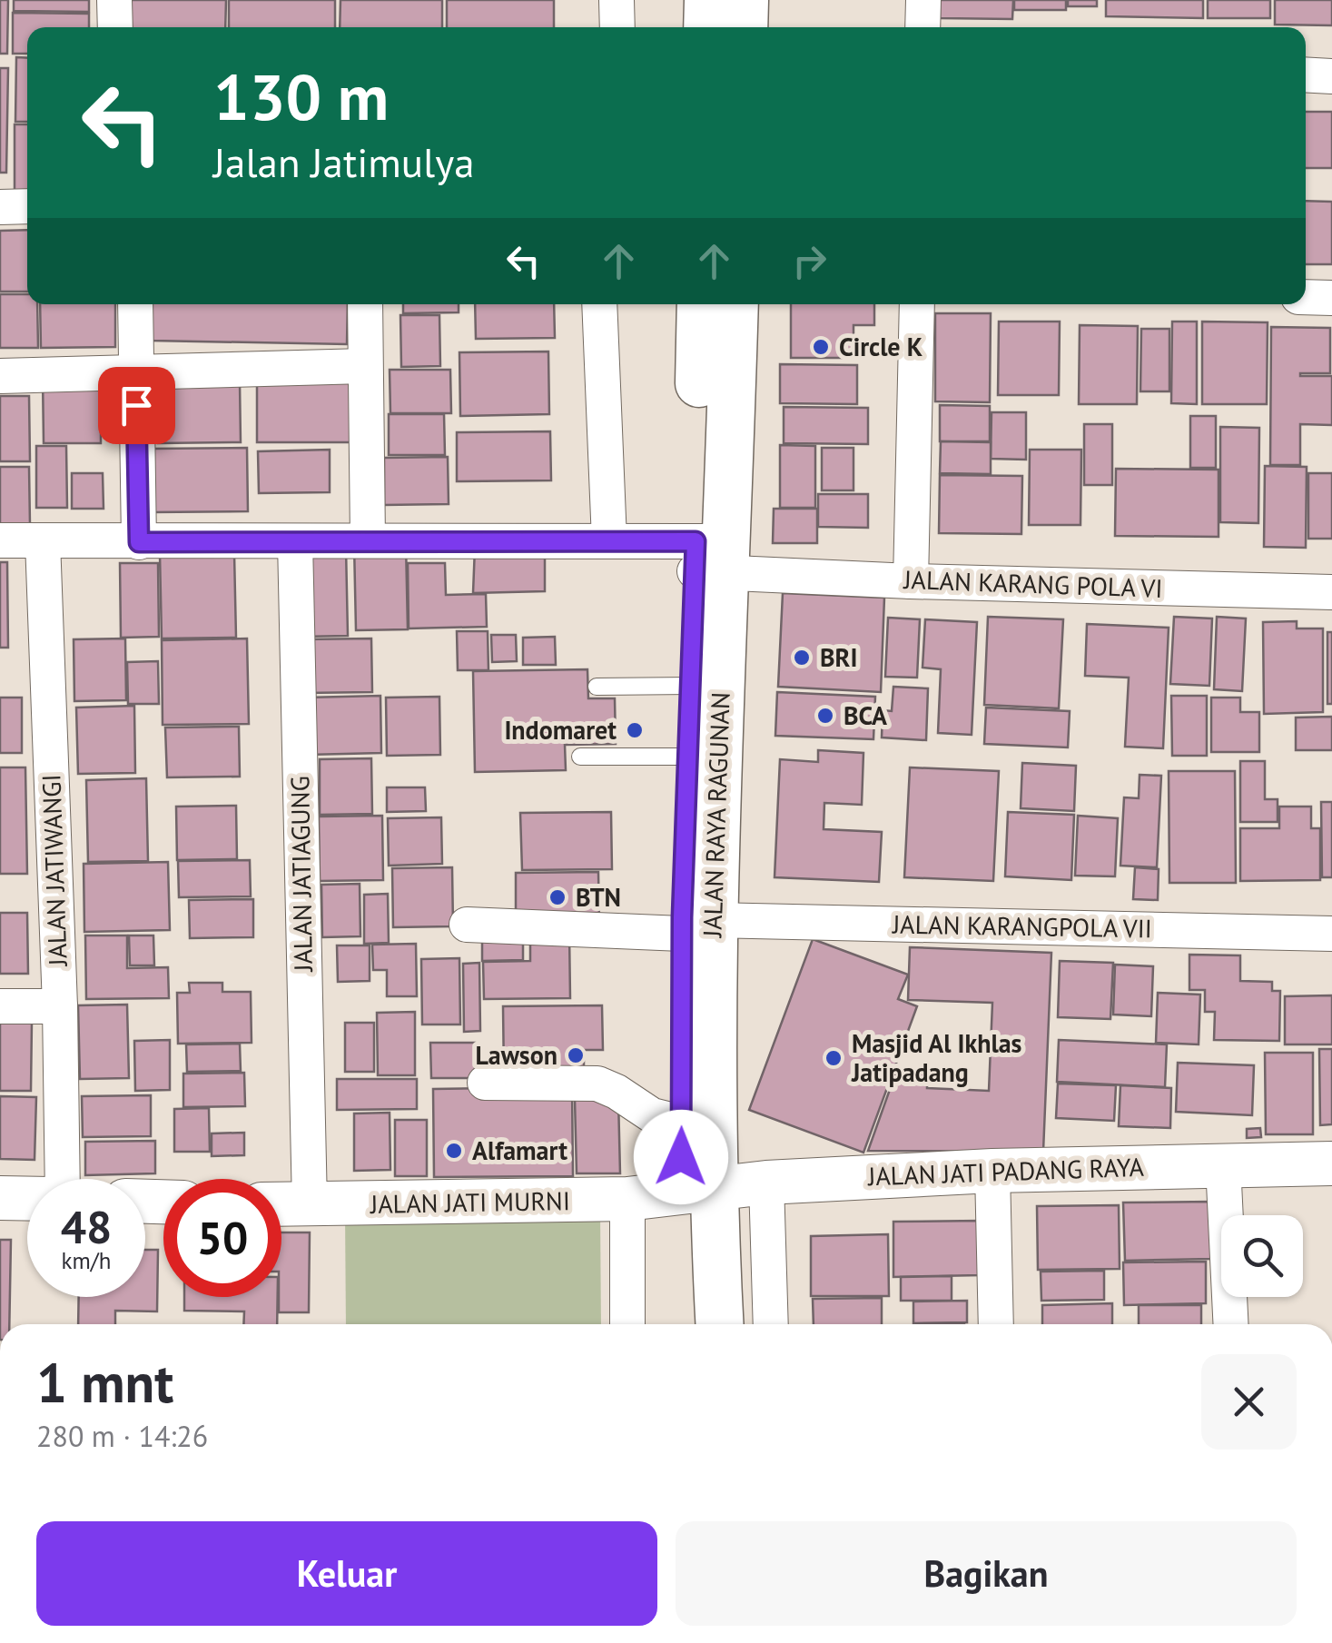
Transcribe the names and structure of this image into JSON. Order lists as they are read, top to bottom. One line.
{"streets":{"main road":["JALAN RAYA RAGUNAN"],"street":["JALAN KARANG POLA VI","JALAN JATIWANGI","JALAN JATIAGUNG","JALAN KARANGPOLA VII","JALAN JATI PADANG RAYA","JALAN JATI MURNI"]},"crossings":[["JALAN KARANG POLA VI","JALAN RAYA RAGUNAN"],["JALAN KARANG POLA VI","JALAN JATIWANGI"],["JALAN KARANG POLA VI","JALAN JATIAGUNG"],["JALAN RAYA RAGUNAN","JALAN KARANGPOLA VII"],["JALAN RAYA RAGUNAN","JALAN JATI PADANG RAYA"],["JALAN RAYA RAGUNAN","JALAN JATI MURNI"],["JALAN JATIAGUNG","JALAN JATI MURNI"],["JALAN JATI PADANG RAYA","JALAN JATI MURNI"]],"places":["Circle K","BRI","BCA","Indomaret","BTN","Lawson","Masjid Al Ikhlas Jatipadang","Alfamart"],"page":{"turn":["130 m","Jalan Jatimulya"],"speed":"48 km/h","limit":"50","heading":["1 mnt","280 m · 14:26"],"buttons":["Keluar","Bagikan"]}}
